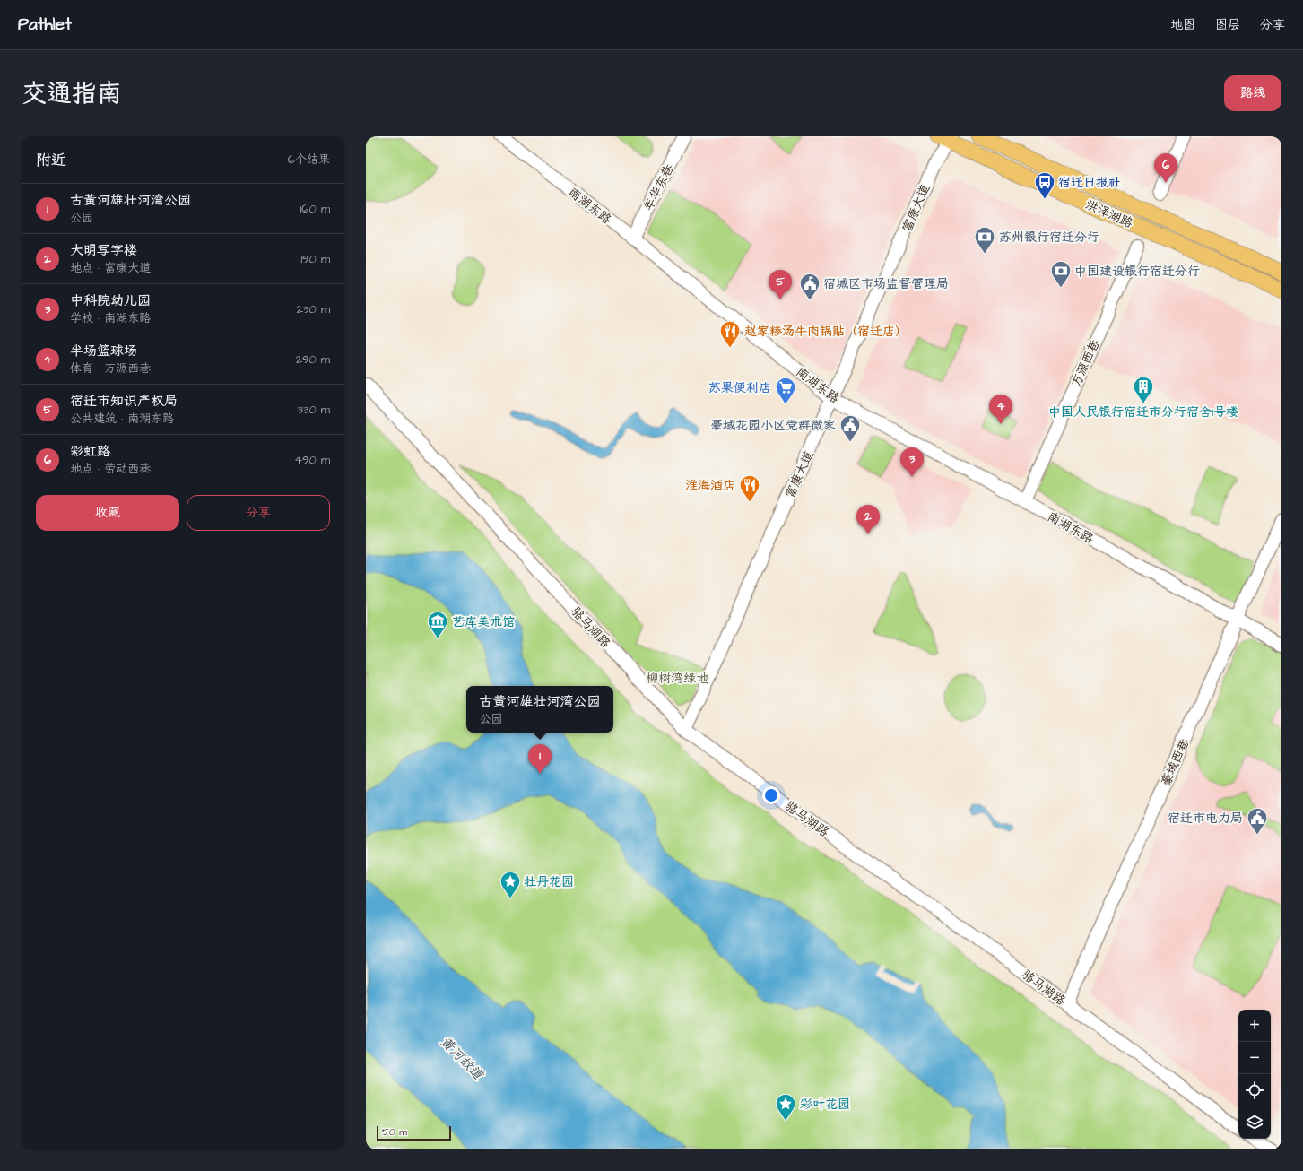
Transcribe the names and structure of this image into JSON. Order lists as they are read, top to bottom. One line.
{"streets":{"main road":["洪泽湖路"],"street":["年华东巷","南湖东路","富康大道","万源西巷","骆马湖路","豪域西巷"]},"crossings":[["年华东巷","南湖东路"],["南湖东路","富康大道"],["南湖东路","万源西巷"],["南湖东路","豪域西巷"],["富康大道","洪泽湖路"],["富康大道","骆马湖路"],["骆马湖路","豪域西巷"]],"water":["黄河故道"],"parks":["柳树湾绿地"],"places":{"bus stop":["宿迁日报社"],"bank":["苏州银行宿迁分行","中国建设银行宿迁分行"],"public building":["宿城区市场监督管理局","豪域花园小区党群微家","宿迁市电力局"],"restaurant":["赵家糁汤牛肉锅贴（宿迁店）","淮海酒店"],"building":["中国人民银行宿迁市分行宿舍1号楼"],"supermarket":["苏果便利店"],"museum":["艺库美术馆"],"place":["牡丹花园","彩叶花园"]},"scale_bar":"50 m","page":{"header":"Pathlet","nav":["地图","图层","分享"],"title":"交通指南","buttons":["路线",["收藏","分享"]],"heading":["附近","6个结果"],"pins":["6","5","4","3","2","1"],"list":[{"mark":"1","name":"古黄河雄壮河湾公园","note":"公园","value":"160 m"},{"mark":"2","name":"大明写字楼","note":"地点 · 富康大道","value":"190 m"},{"mark":"3","name":"中科院幼儿园","note":"学校 · 南湖东路","value":"230 m"},{"mark":"4","name":"半场篮球场","note":"体育 · 万源西巷","value":"290 m"},{"mark":"5","name":"宿迁市知识产权局","note":"公共建筑 · 南湖东路","value":"330 m"},{"mark":"6","name":"彩虹路","note":"地点 · 劳动西巷","value":"490 m"}],"popup":["古黄河雄壮河湾公园","公园"],"map_buttons":["+","−"],"scale":"50 m"}}
